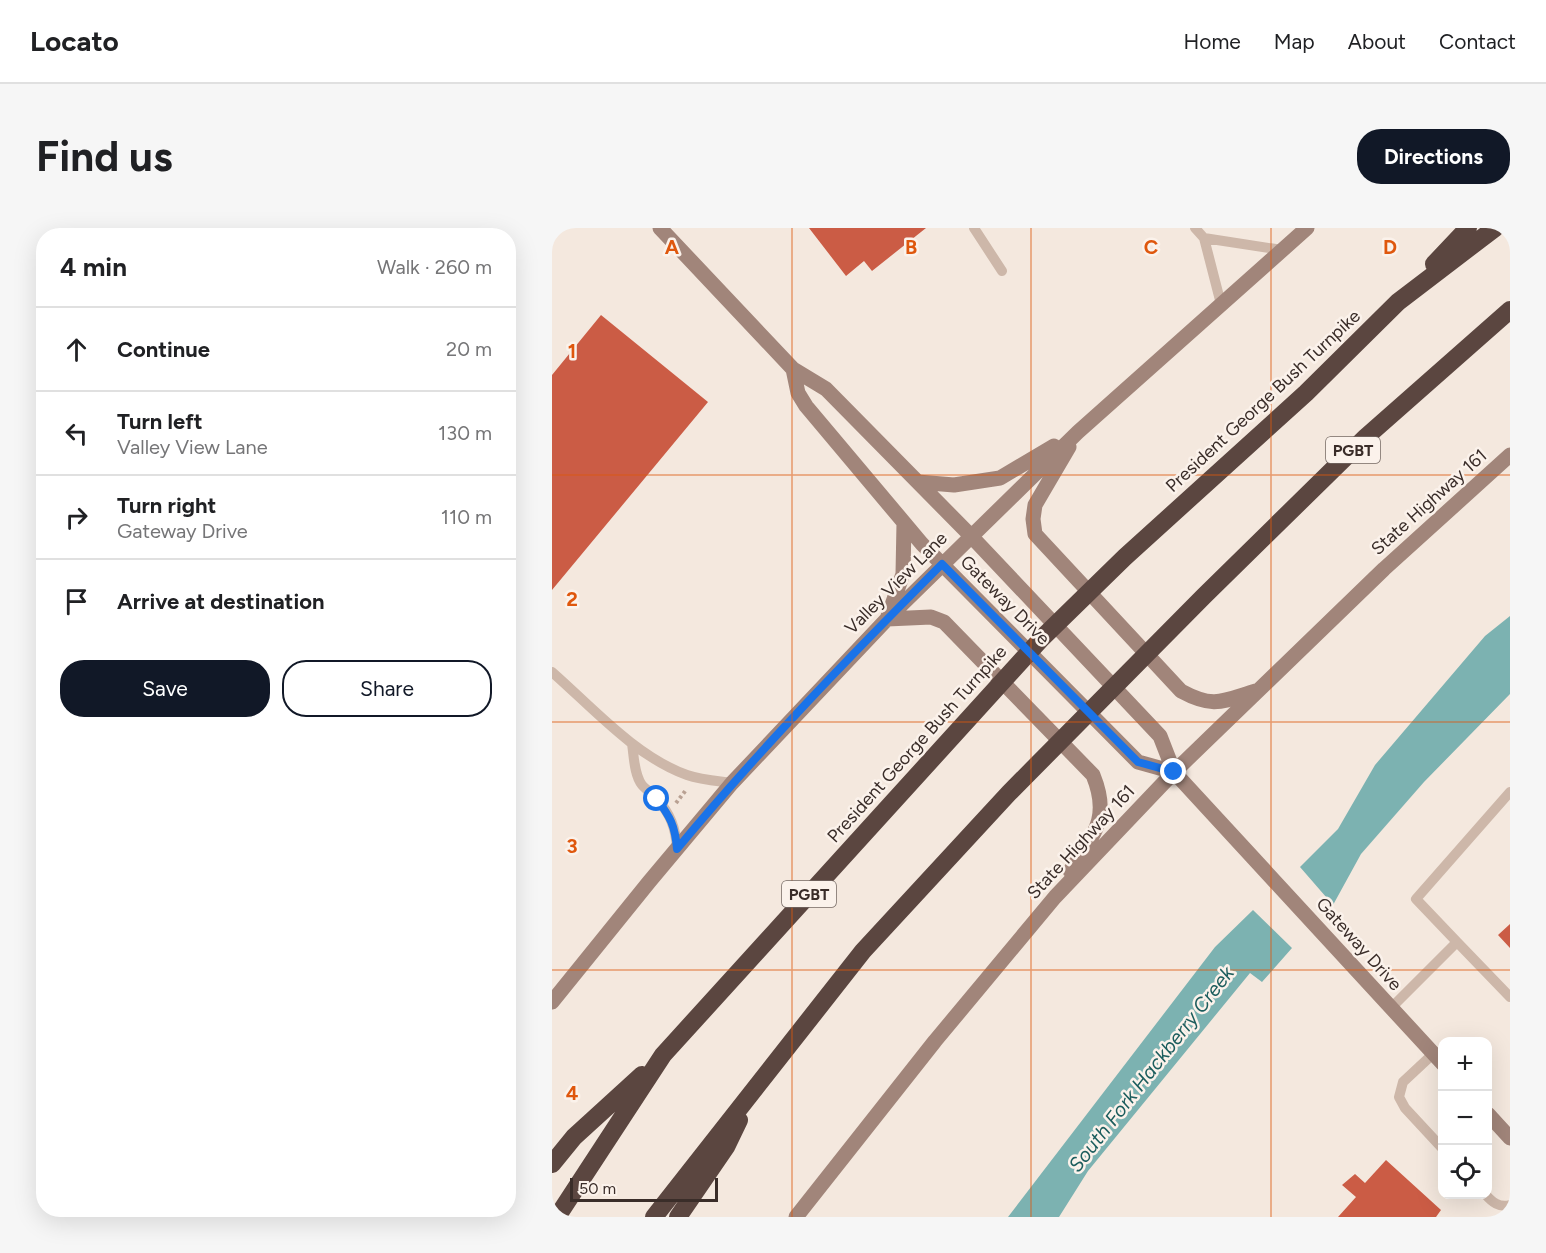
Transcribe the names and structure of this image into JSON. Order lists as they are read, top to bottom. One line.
{"streets":{"highway":["President George Bush Turnpike","PGBT"],"main road":["State Highway 161","Valley View Lane","Gateway Drive"]},"crossings":[["State Highway 161","Gateway Drive"],["Valley View Lane","Gateway Drive"]],"water":["South Fork Hackberry Creek"],"scale_bar":"50 m","page":{"header":"Locato","nav":["Home","Map","About","Contact"],"buttons":["Directions",["Save","Share"]],"title":"Find us","heading":["4 min","Walk · 260 m"],"list":[["Continue","20 m"],["Turn left","Valley View Lane","130 m"],["Turn right","Gateway Drive","110 m"],"Arrive at destination"],"map_buttons":["+","−"],"scale":"50 m"},"grid":{"columns":["A","B","C","D"],"rows":["1","2","3","4"]}}
